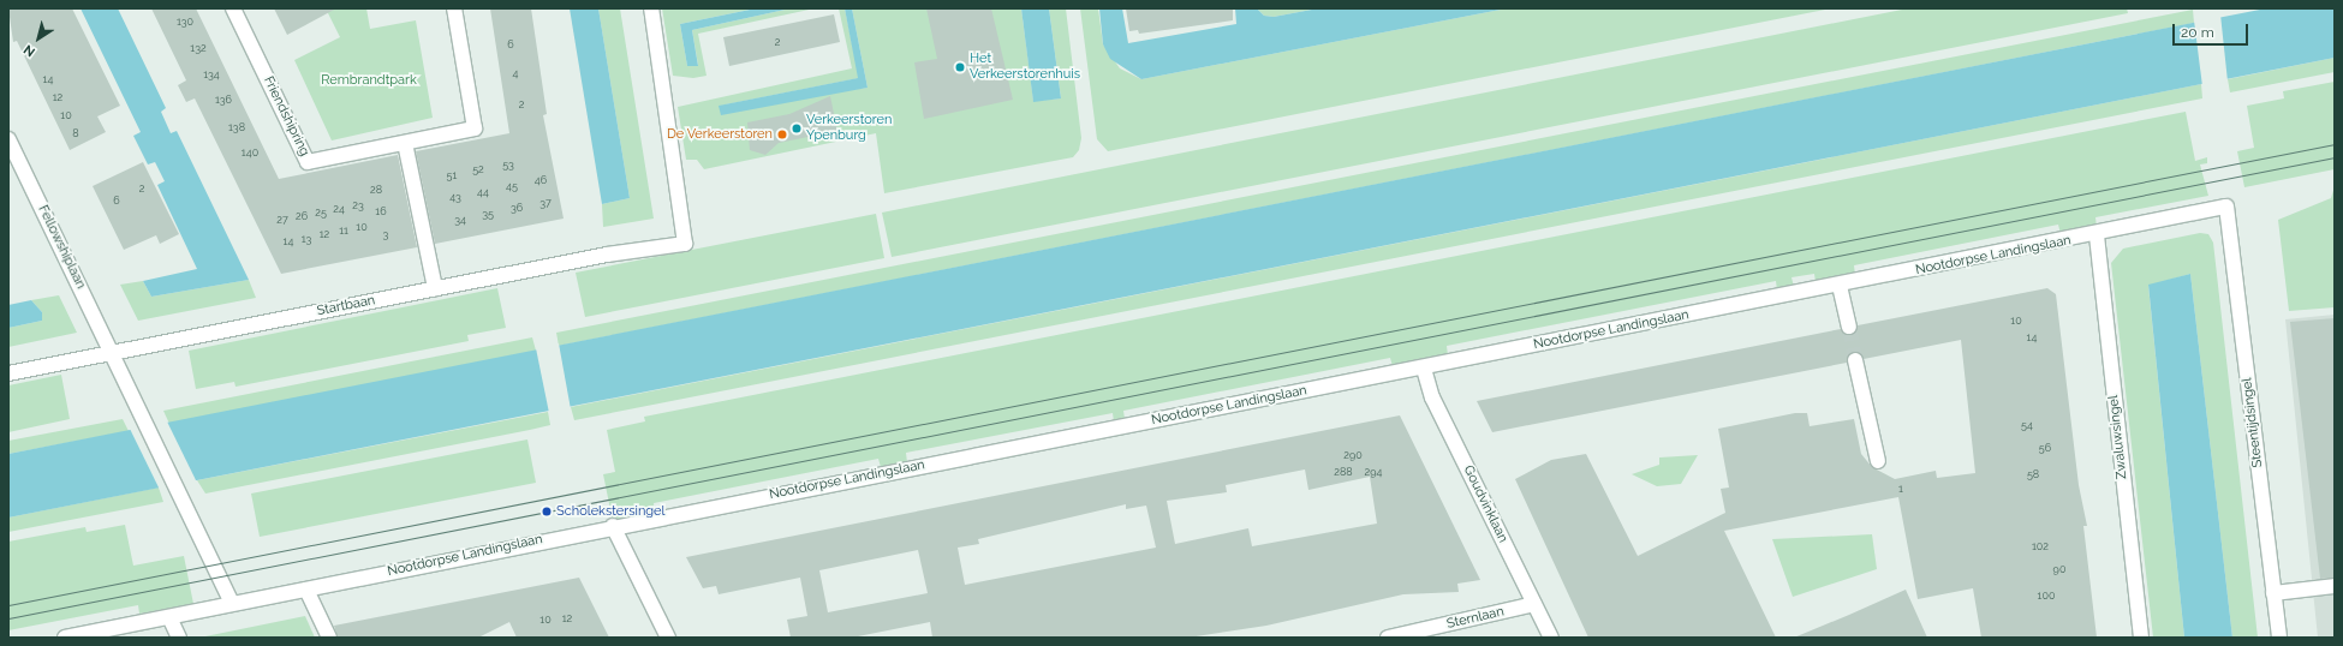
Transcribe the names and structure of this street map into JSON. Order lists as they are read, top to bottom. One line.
{"streets":{"street":["Friendshipring","Fellowshiplaan","Nootdorpse Landingslaan","Startbaan","Steentijdsingel","Zwaluwsingel","Goudvinklaan","Sternlaan"]},"crossings":[["Fellowshiplaan","Startbaan"],["Nootdorpse Landingslaan","Steentijdsingel"],["Nootdorpse Landingslaan","Zwaluwsingel"],["Nootdorpse Landingslaan","Goudvinklaan"],["Goudvinklaan","Sternlaan"]],"parks":["Rembrandtpark"],"places":["Het Verkeerstorenhuis","Verkeerstoren Ypenburg","De Verkeerstoren","Scholekstersingel"],"house_numbers":["130","2","6","132","4","134","14","12","136","2","10","138","8","140","53","52","51","46","45","2","28","44","43","6","37","23","36","24","16","25","35","26","27","34","10","11","12","3","13","14","10","14","54","56","290","288","294","58","1","102","90","100","12","10"],"scale_bar":"20 m","north":"bottom left"}
